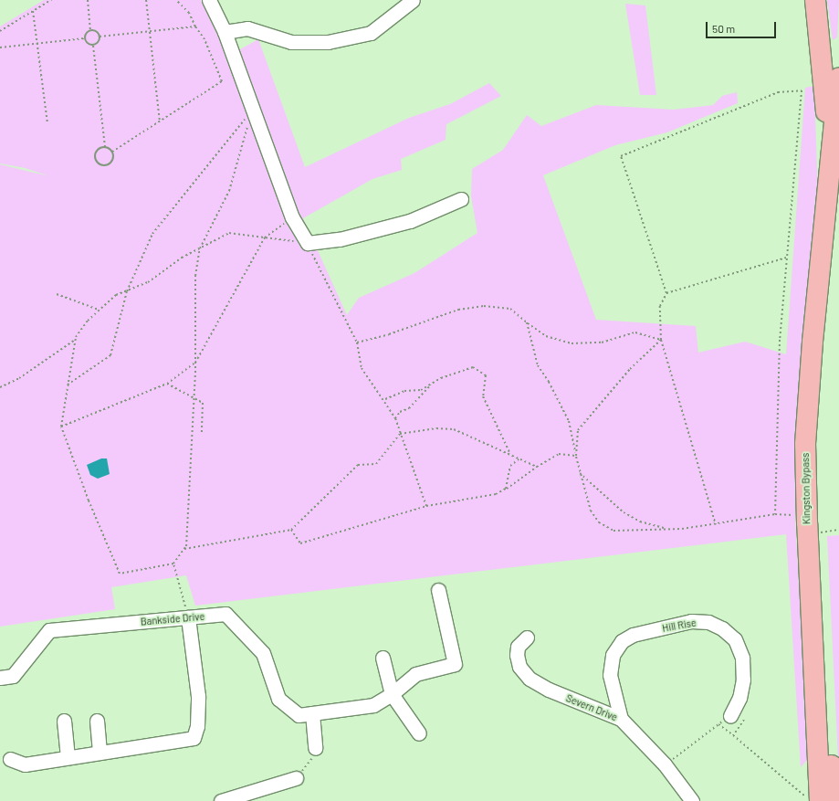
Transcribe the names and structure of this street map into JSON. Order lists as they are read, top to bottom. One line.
{"streets":{"highway":["Kingston Bypass"],"street":["Bankside Drive","Hill Rise","Severn Drive"]},"crossings":[["Hill Rise","Severn Drive"]],"scale_bar":"50 m"}
